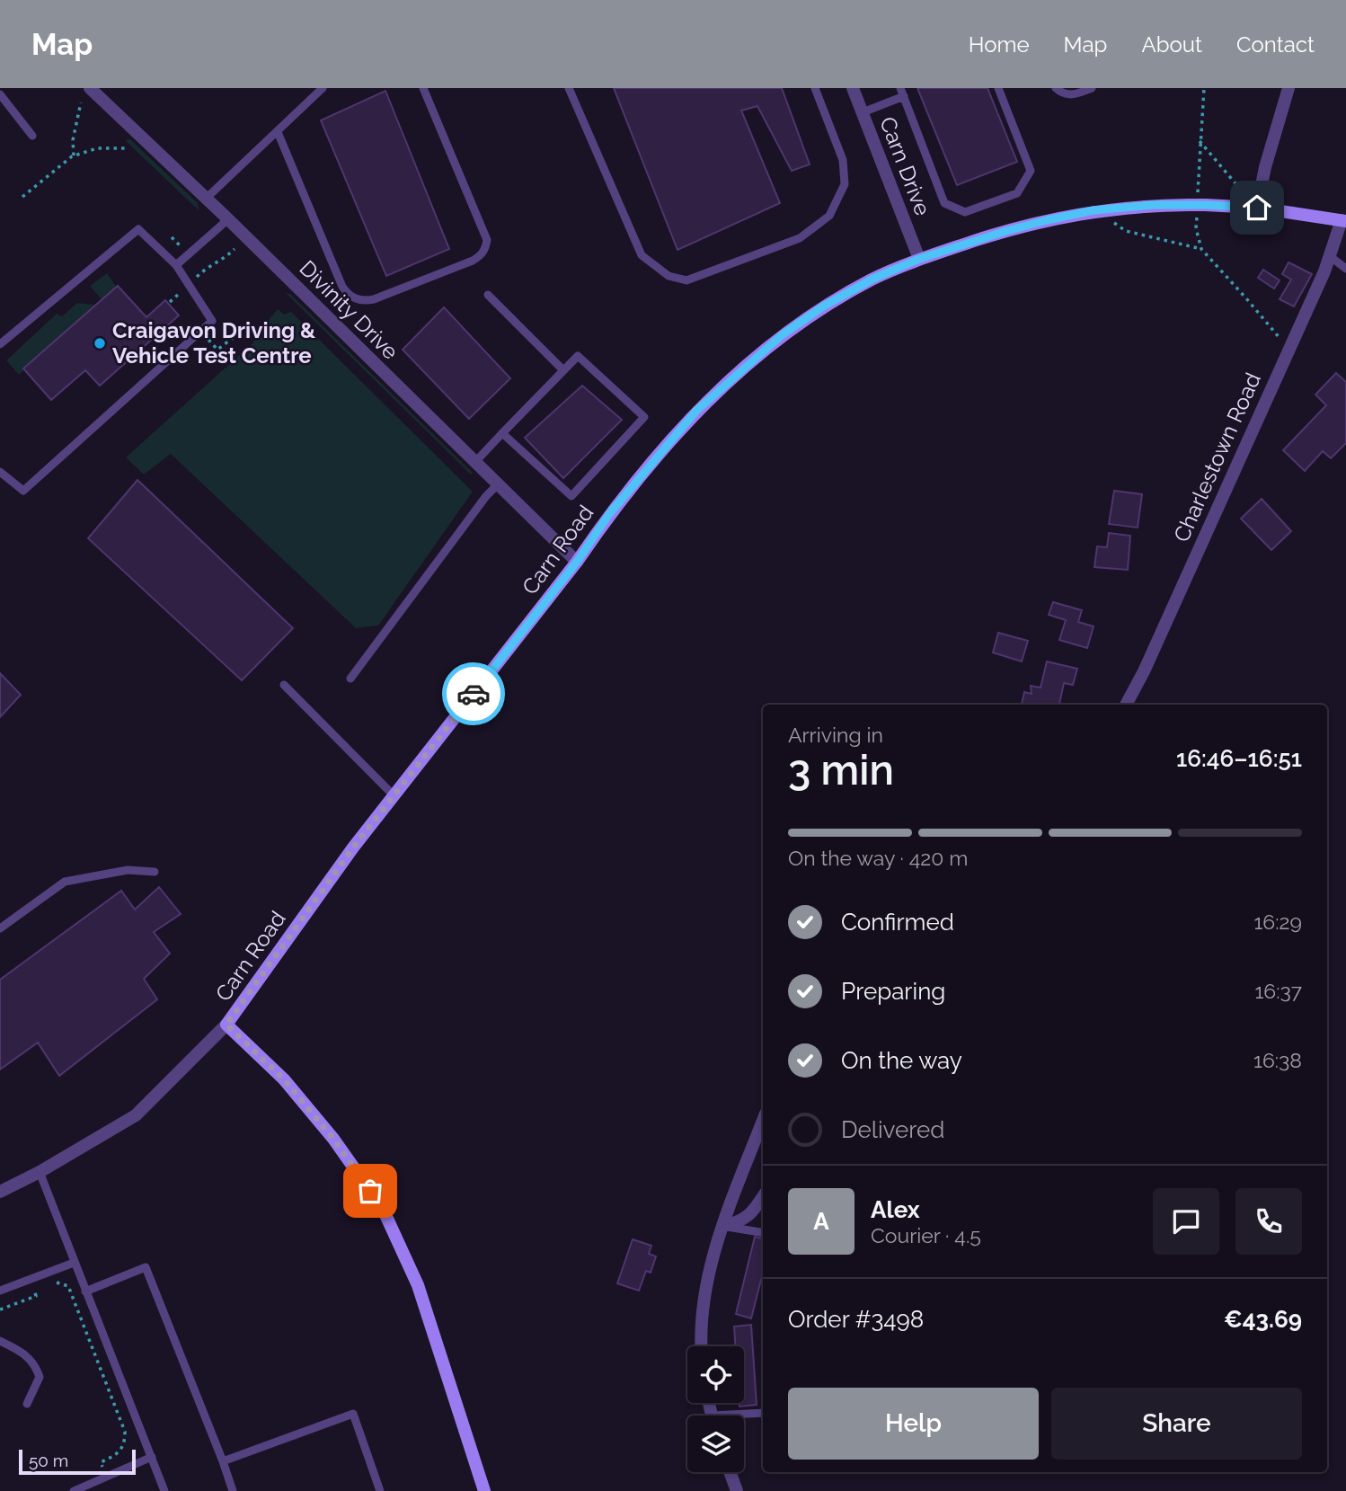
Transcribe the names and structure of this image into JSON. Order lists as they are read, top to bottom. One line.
{"streets":{"main road":["Carn Road"],"street":["Carn Drive","Divinity Drive","Charlestown Road"]},"crossings":[["Carn Drive","Carn Road"],["Divinity Drive","Carn Road"],["Charlestown Road","Carn Road"]],"places":["Craigavon Driving & Vehicle Test Centre"],"scale_bar":"50 m","page":{"header":"Map","nav":["Home","Map","About","Contact"],"heading":["3 min","Arriving in","16:46–16:51"],"panel":["Alex","Courier · 4.5","Order #3498","€43.69"],"bar":"On the way · 420 m","list":[["Confirmed","16:29"],["Preparing","16:37"],["On the way","16:38"],"Delivered"],"round":"A","buttons":["Help","Share"],"scale":"50 m"}}
